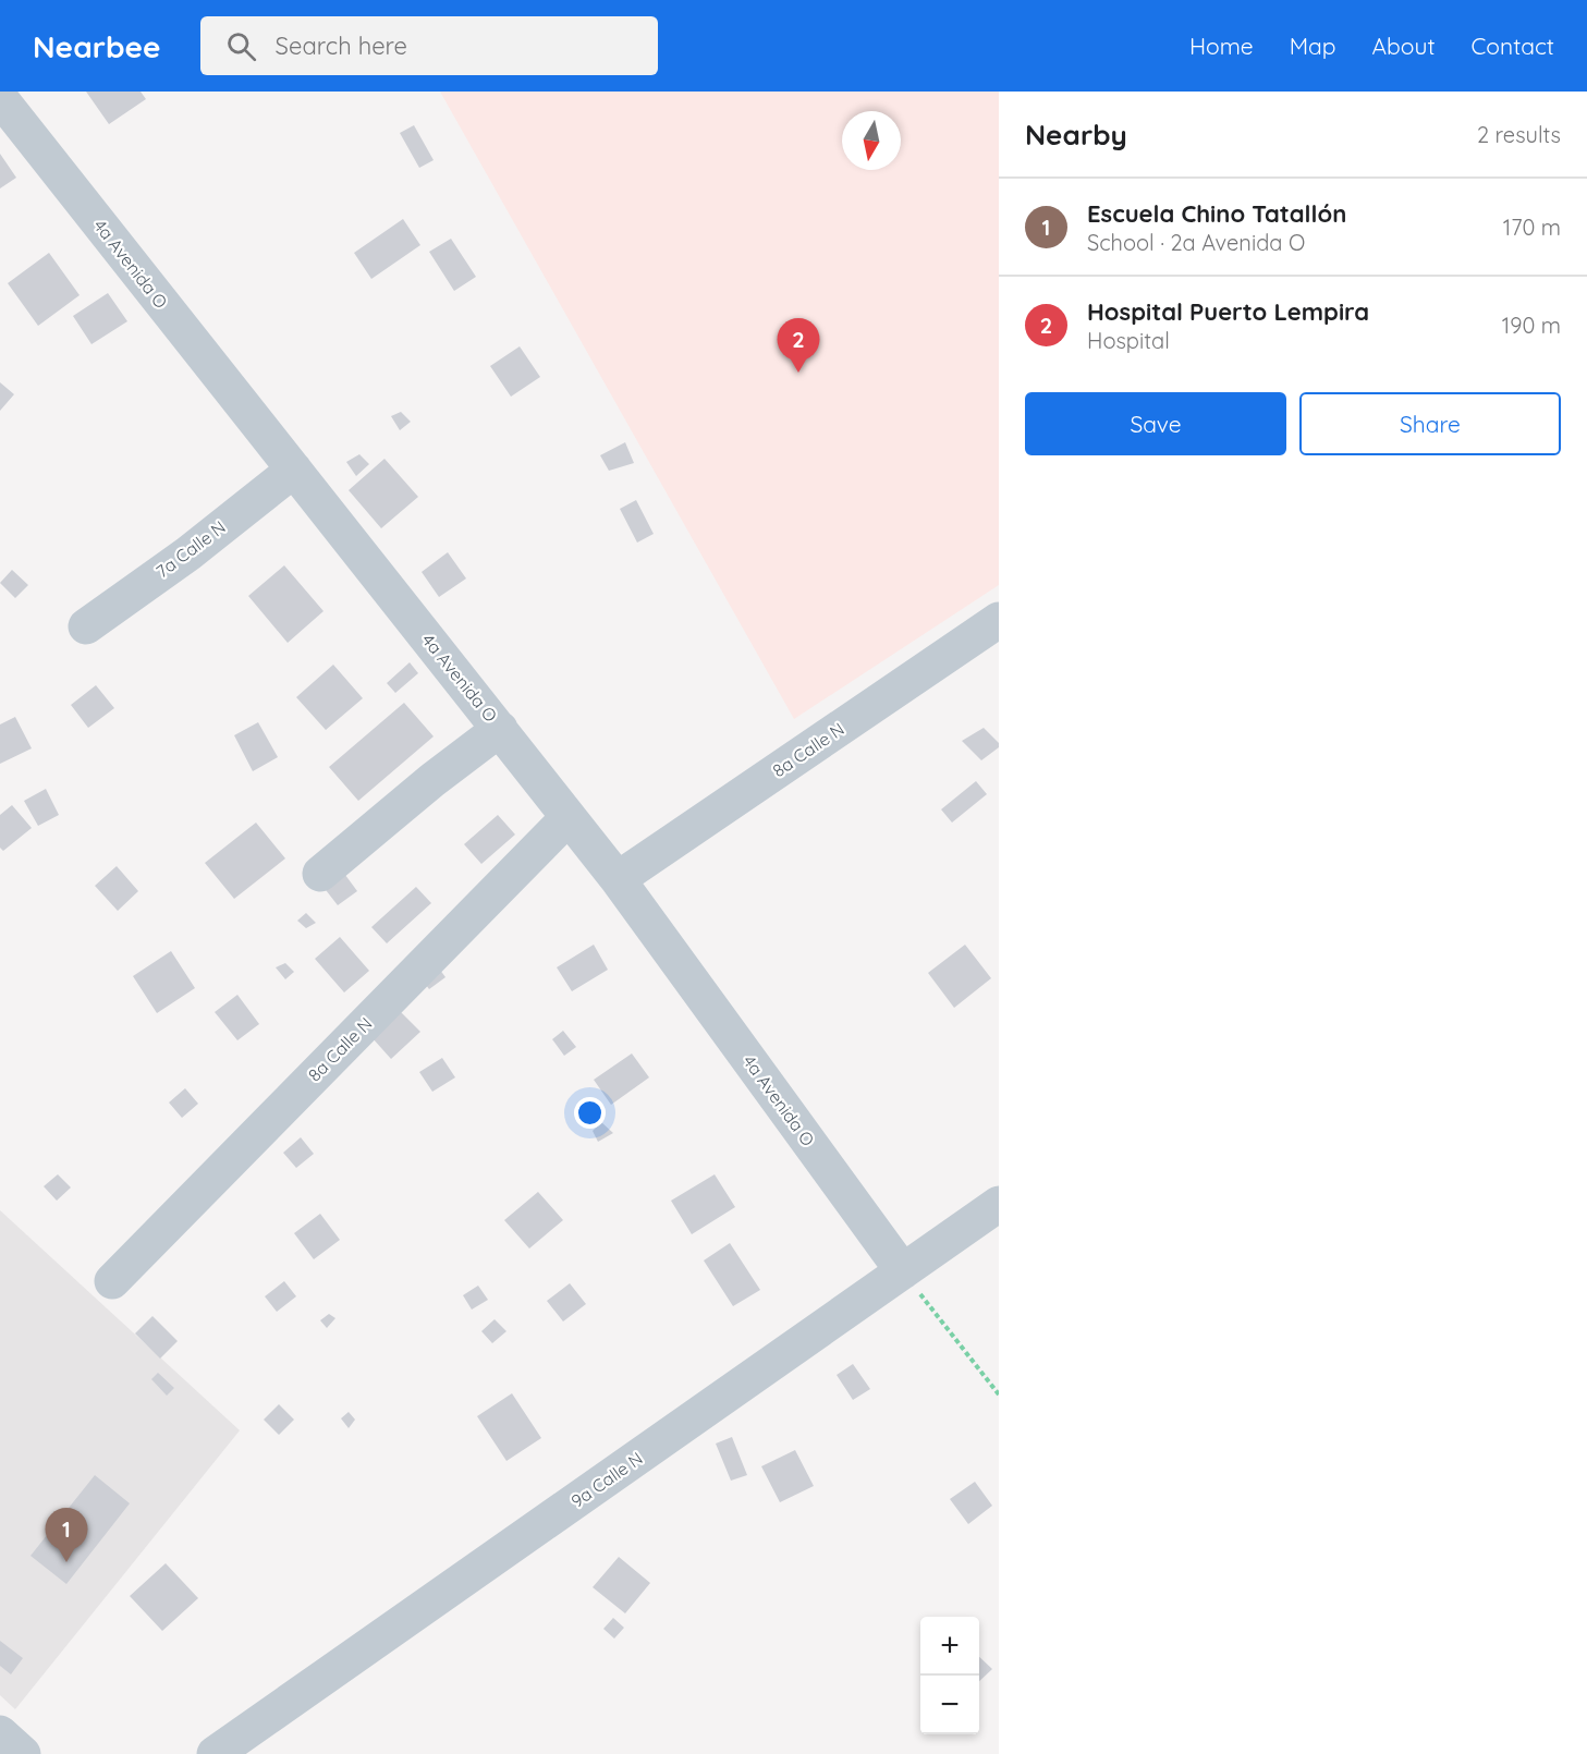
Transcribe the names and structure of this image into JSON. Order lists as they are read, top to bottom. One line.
{"streets":{"street":["4a Avenida O","7a Calle N","8a Calle N","9a Calle N"]},"crossings":[["4a Avenida O","7a Calle N"],["4a Avenida O","8a Calle N"],["4a Avenida O","9a Calle N"]],"north":"bottom","page":{"header":"Nearbee","search":"Search here","nav":["Home","Map","About","Contact"],"heading":["Nearby","2 results"],"list":[{"mark":"1","name":"Escuela Chino Tatallón","note":"School · 2a Avenida O","value":"170 m"},{"mark":"2","name":"Hospital Puerto Lempira","note":"Hospital","value":"190 m"}],"pins":["2","1"],"buttons":["Save","Share"],"map_buttons":["+","−"]}}
